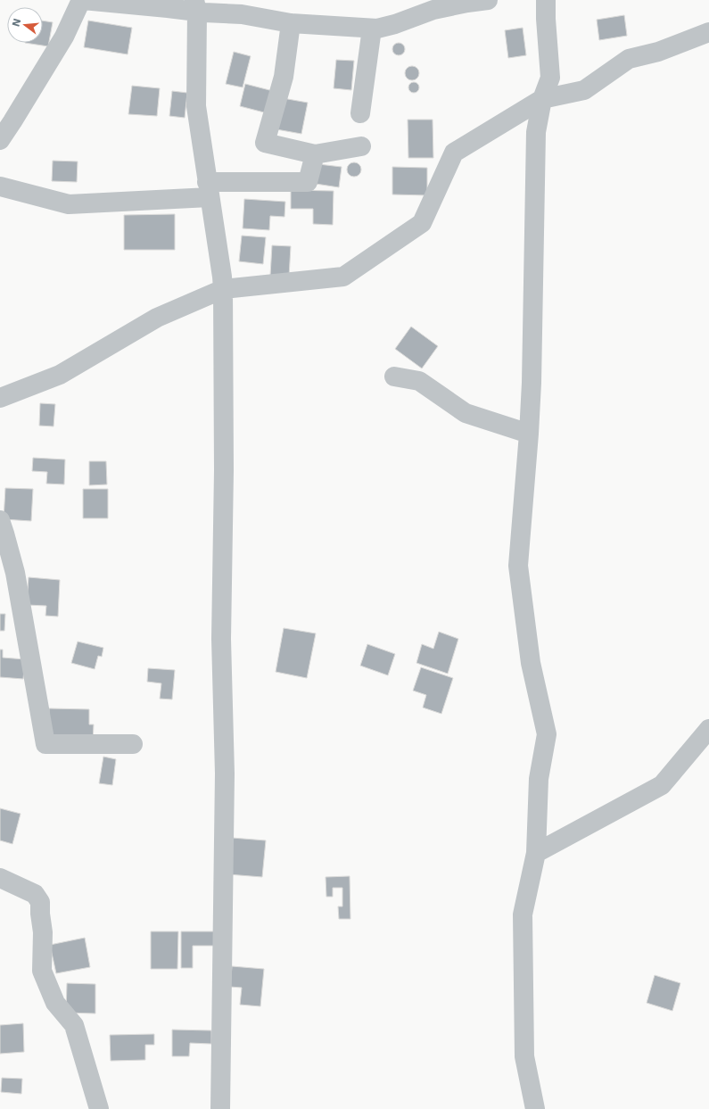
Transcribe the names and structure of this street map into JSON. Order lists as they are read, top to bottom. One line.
{"north":"left"}
